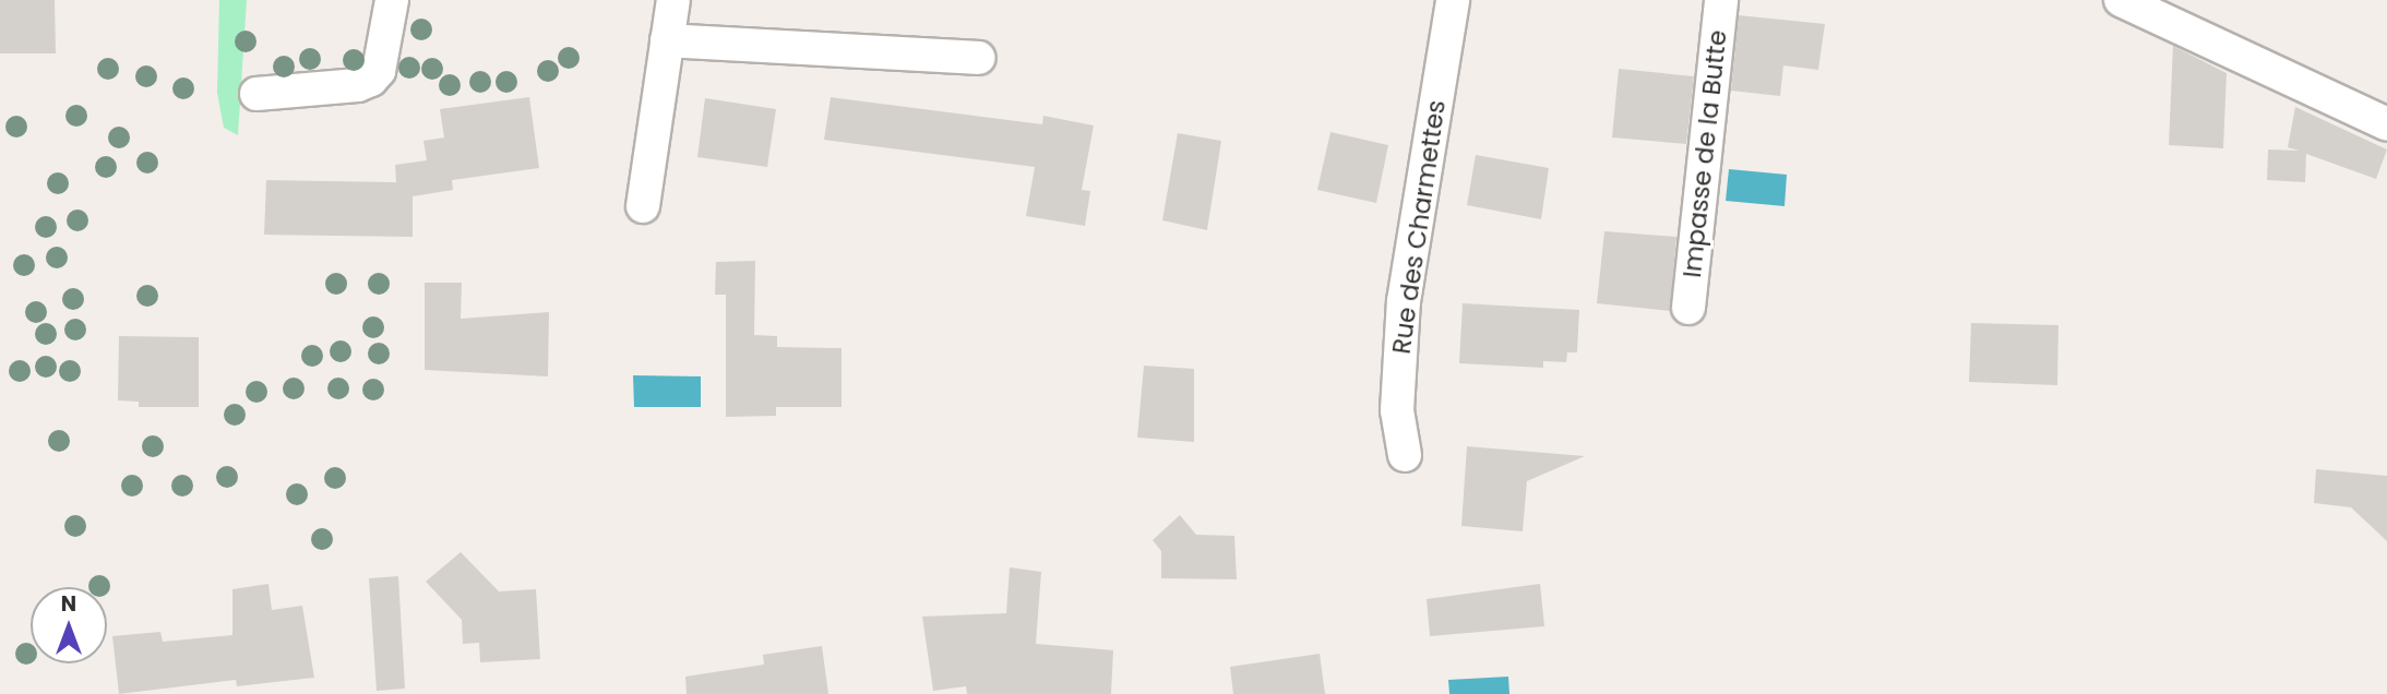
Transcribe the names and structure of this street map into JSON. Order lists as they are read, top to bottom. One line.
{"streets":{"street":["Impasse de la Butte","Rue des Charmettes"]},"north":"top"}
